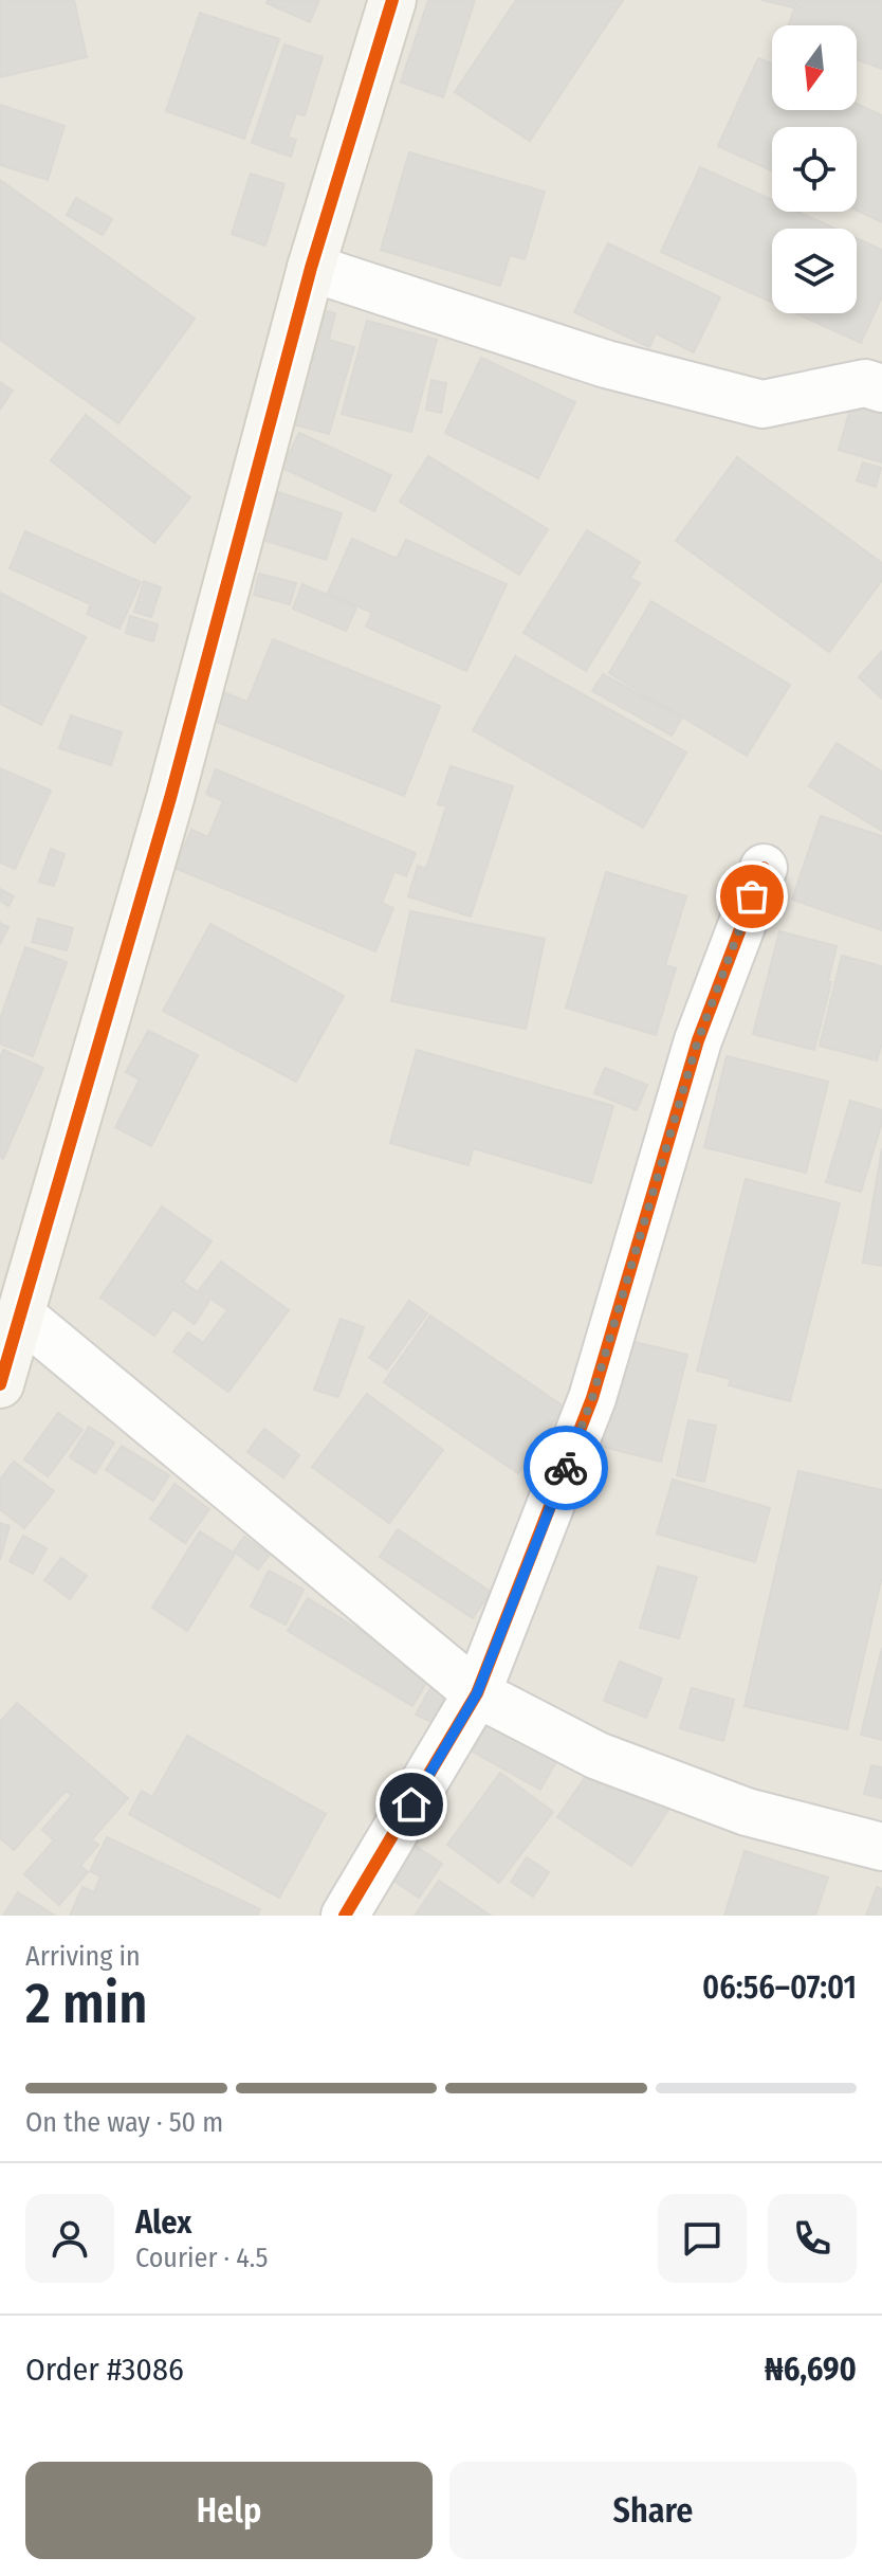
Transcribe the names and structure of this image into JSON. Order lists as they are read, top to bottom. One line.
{"north":"bottom","page":{"heading":["2 min","Arriving in","06:56–07:01"],"panel":["Alex","Courier · 4.5","Order #3086","₦6,690"],"bar":"On the way · 50 m","buttons":["Help","Share"]}}
